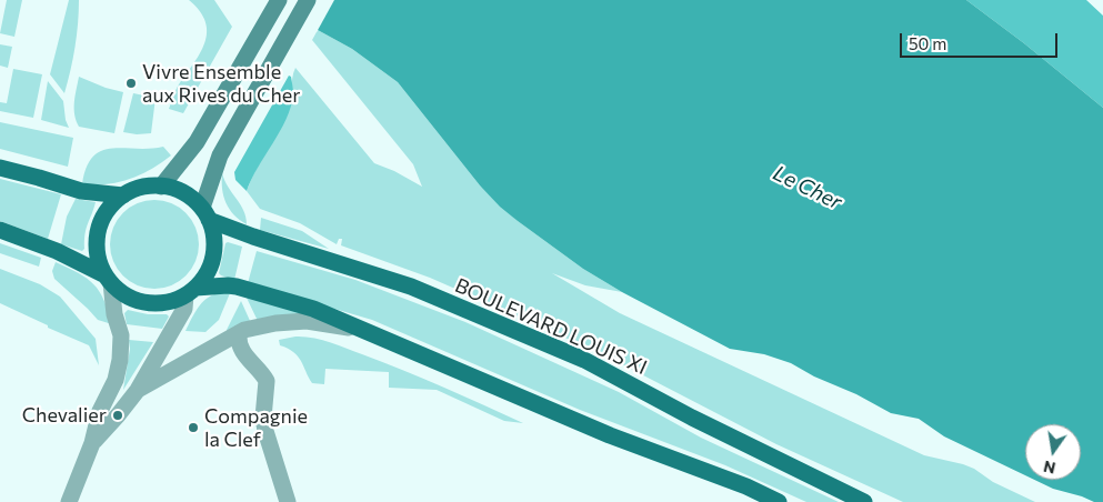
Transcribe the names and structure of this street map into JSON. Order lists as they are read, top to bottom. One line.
{"streets":{"main road":["BOULEVARD LOUIS XI"]},"water":["Le Cher"],"places":["Vivre Ensemble aux Rives du Cher","Chevalier","Compagnie la Clef"],"scale_bar":"50 m","north":"bottom"}
